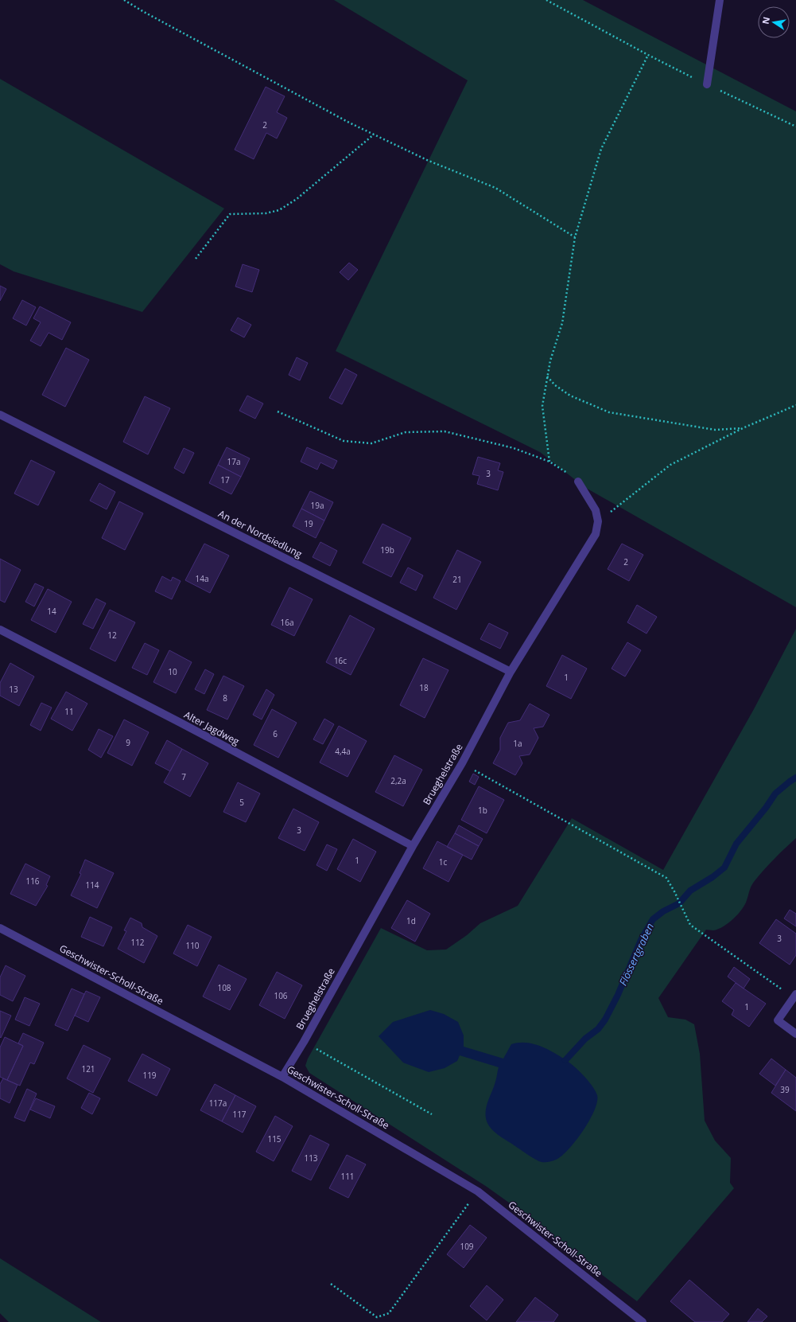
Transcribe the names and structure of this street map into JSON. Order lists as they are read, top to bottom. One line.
{"streets":{"street":["An der Nordsiedlung","Alter Jagdweg","Brueghelstraße","Geschwister-Scholl-Straße"]},"crossings":[["An der Nordsiedlung","Brueghelstraße"],["Alter Jagdweg","Brueghelstraße"],["Brueghelstraße","Geschwister-Scholl-Straße"]],"water":["Flössertgraben"],"house_numbers":["2","17a","3","17","19a","19","19b","2","14a","21","14","16a","12","16c","10","1","18","13","8","11","6","9","1a","4,4a","7","2,2a","5","1b","3","1","1c","116","114","1d","3","112","110","108","106","1","121","119","39","117a","117","115","113","111","109"],"north":"left"}
